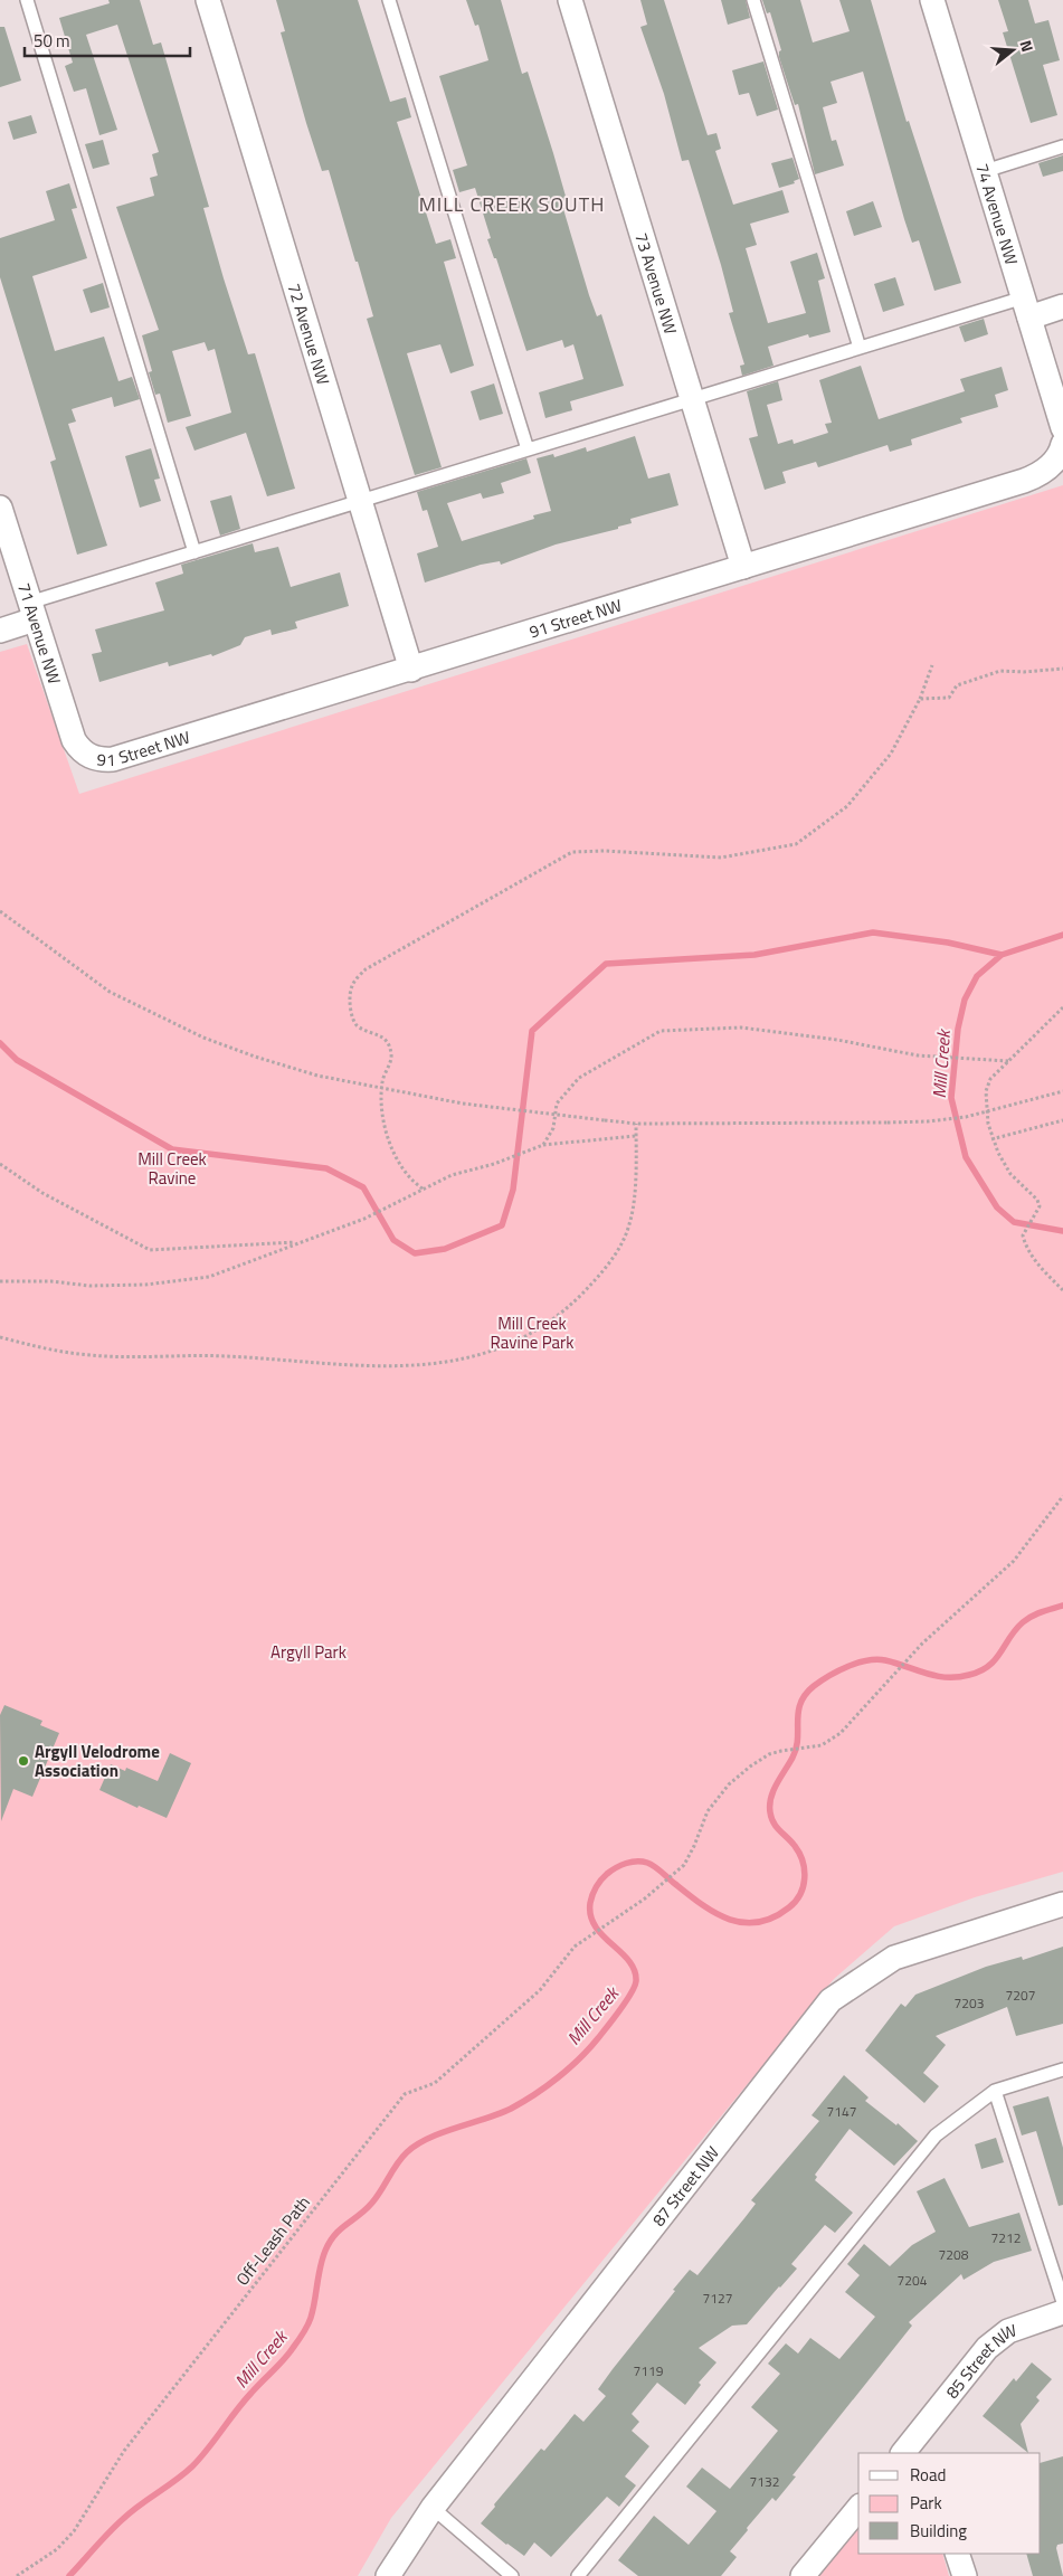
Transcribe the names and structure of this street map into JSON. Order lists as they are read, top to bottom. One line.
{"streets":{"street":["74 Avenue NW","73 Avenue NW","72 Avenue NW","91 Street NW","71 Avenue NW","87 Street NW","85 Street NW"],"path":["Off-Leash Path"]},"crossings":[["73 Avenue NW","91 Street NW"],["72 Avenue NW","91 Street NW"],["91 Street NW","71 Avenue NW"]],"districts":["MILL CREEK SOUTH"],"water":["Mill Creek"],"parks":["Mill Creek Ravine","Mill Creek Ravine Park","Argyll Park"],"places":["Argyll Velodrome Association"],"house_numbers":["7207","7203","7147","7212","7208","7204","7127","7119","7132"],"legend":["Road","Park","Building"],"scale_bar":"50 m","north":"right"}
